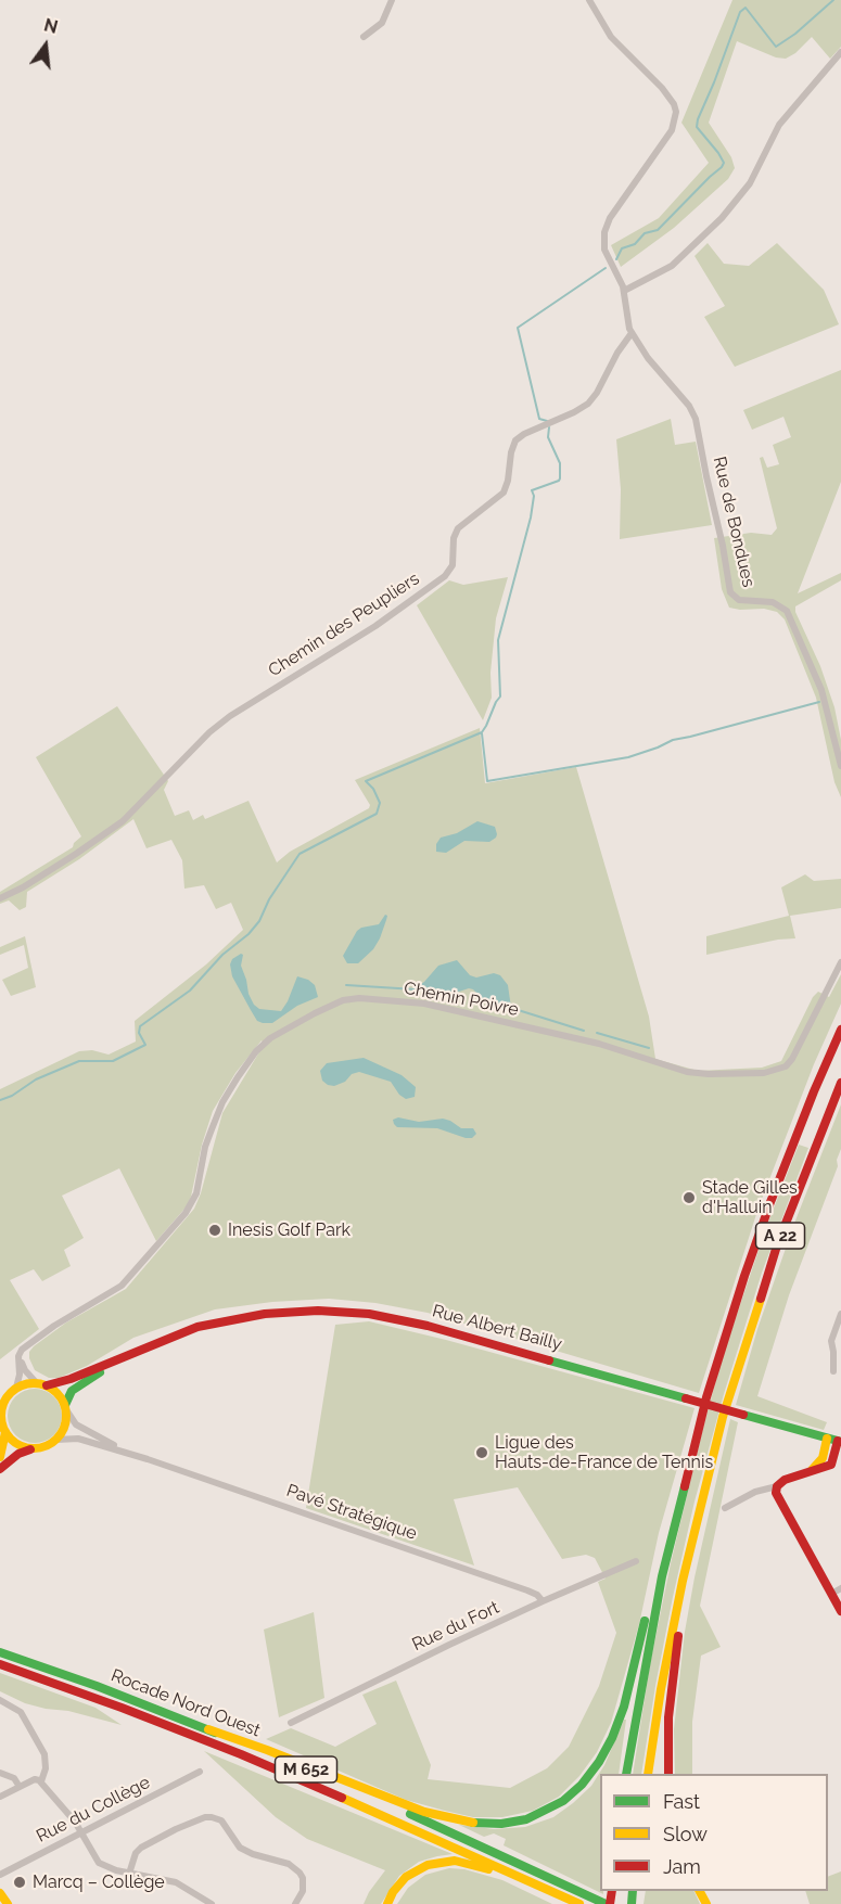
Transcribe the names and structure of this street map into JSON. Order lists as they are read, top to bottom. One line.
{"streets":{"main road":["A 22","Rue Albert Bailly","Rocade Nord Ouest","M 652"],"street":["Rue de Bondues","Chemin des Peupliers","Chemin Poivre","Pavé Stratégique","Rue du Fort","Rue du Collège"]},"crossings":[["Rue de Bondues","Chemin des Peupliers"],["Rue Albert Bailly","Pavé Stratégique"],["Pavé Stratégique","Rue du Fort"]],"places":["Stade Gilles d'Halluin","Inesis Golf Park","Ligue des Hauts-de-France de Tennis","Marcq – Collège"],"legend":["Fast","Slow","Jam"],"north":"top"}
